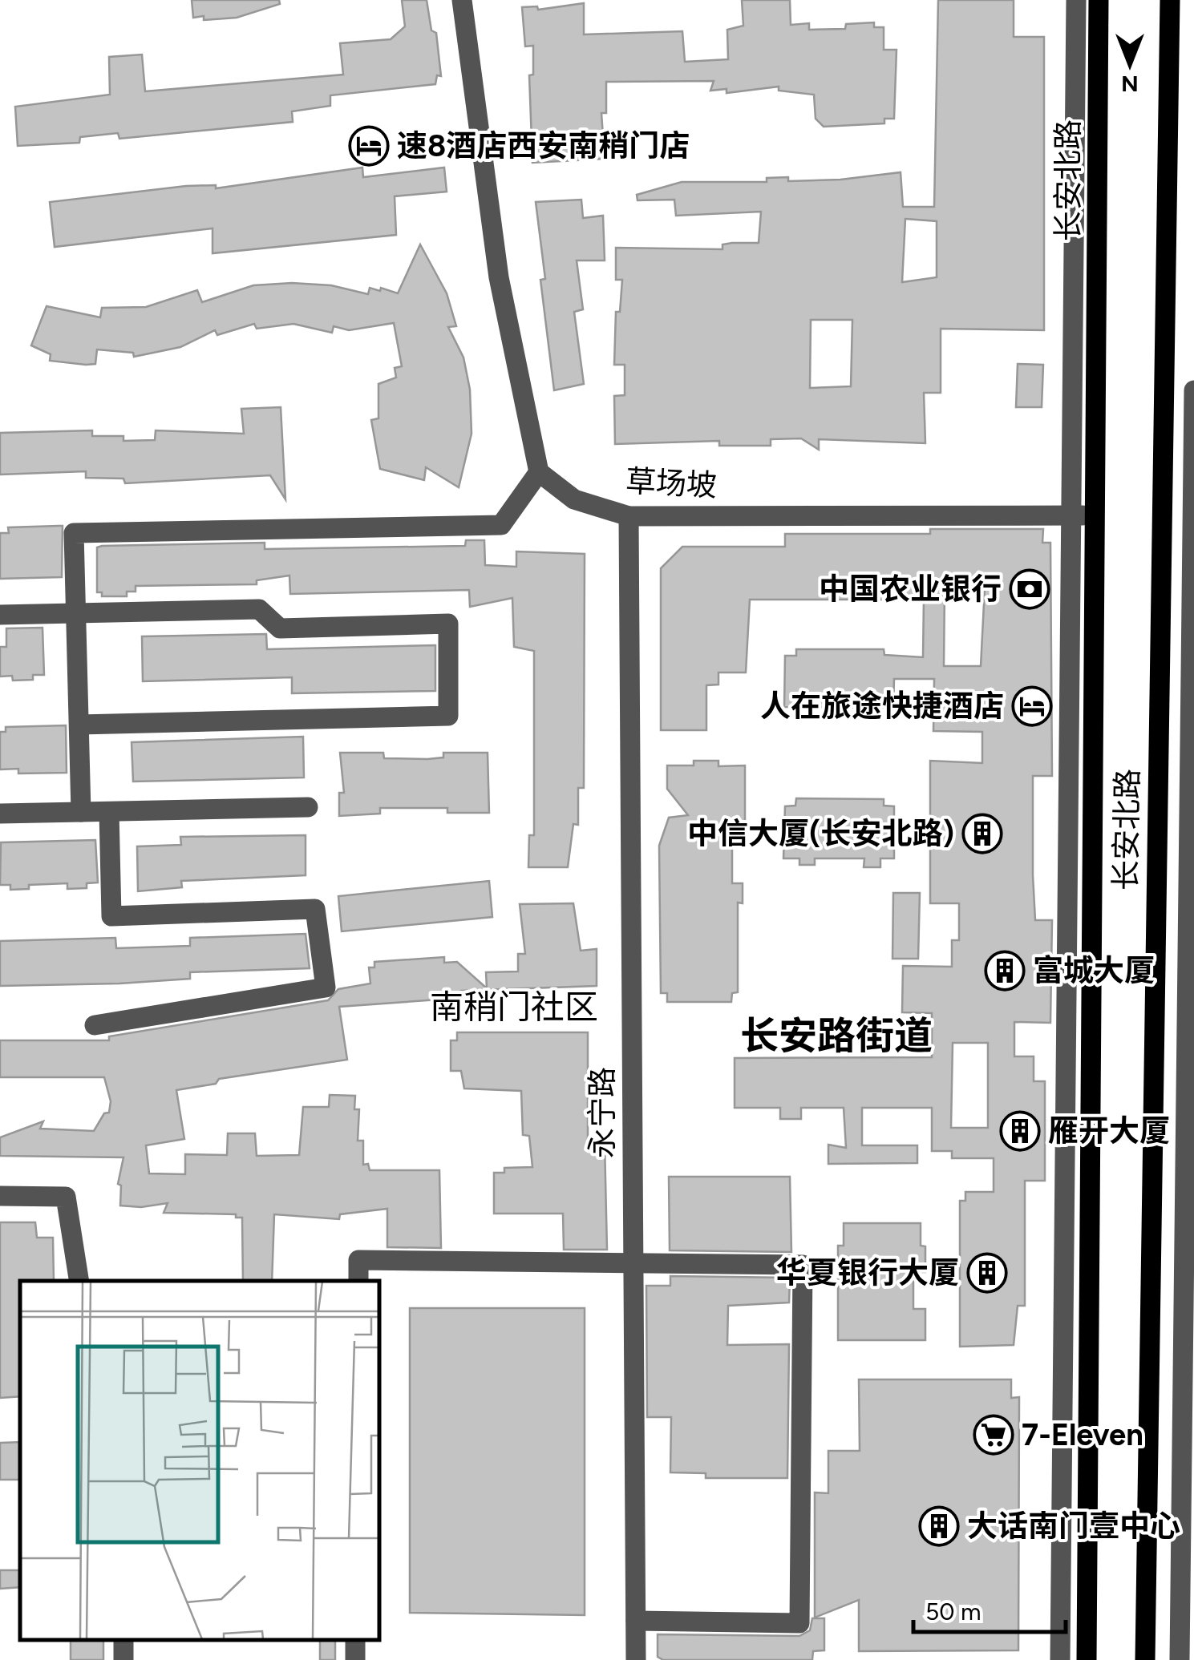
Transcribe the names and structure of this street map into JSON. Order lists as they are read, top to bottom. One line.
{"streets":{"main road":["长安北路"],"street":["草场坡","永宁路"]},"crossings":[["长安北路","草场坡"],["草场坡","永宁路"]],"districts":["南稍门社区","长安路街道"],"places":{"hotel":["速8酒店西安南稍门店","人在旅途快捷酒店"],"bank":["中国农业银行"],"building":["中信大厦(长安北路)","富城大厦","雁开大厦","华夏银行大厦","大话南门壹中心"],"supermarket":["7-Eleven"]},"scale_bar":"50 m","north":"bottom"}
